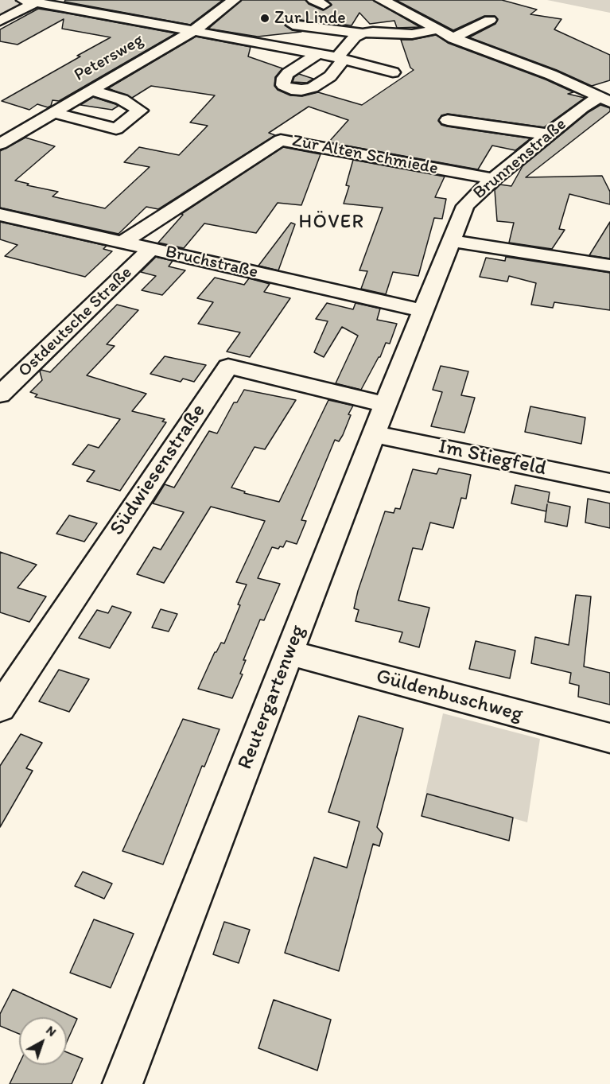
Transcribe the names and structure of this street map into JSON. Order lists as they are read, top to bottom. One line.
{"streets":{"street":["Petersweg","Zur Alten Schmiede","Brunnenstraße","Bruchstraße","Ostdeutsche Straße","Im Stiegfeld","Südwiesenstraße","Güldenbuschweg","Reutergartenweg"]},"crossings":[["Zur Alten Schmiede","Brunnenstraße"],["Zur Alten Schmiede","Bruchstraße"],["Brunnenstraße","Bruchstraße"],["Brunnenstraße","Reutergartenweg"],["Bruchstraße","Ostdeutsche Straße"],["Bruchstraße","Reutergartenweg"],["Im Stiegfeld","Reutergartenweg"],["Südwiesenstraße","Reutergartenweg"],["Güldenbuschweg","Reutergartenweg"]],"districts":["HÖVER"],"places":["Zur Linde"],"north":"top right"}
